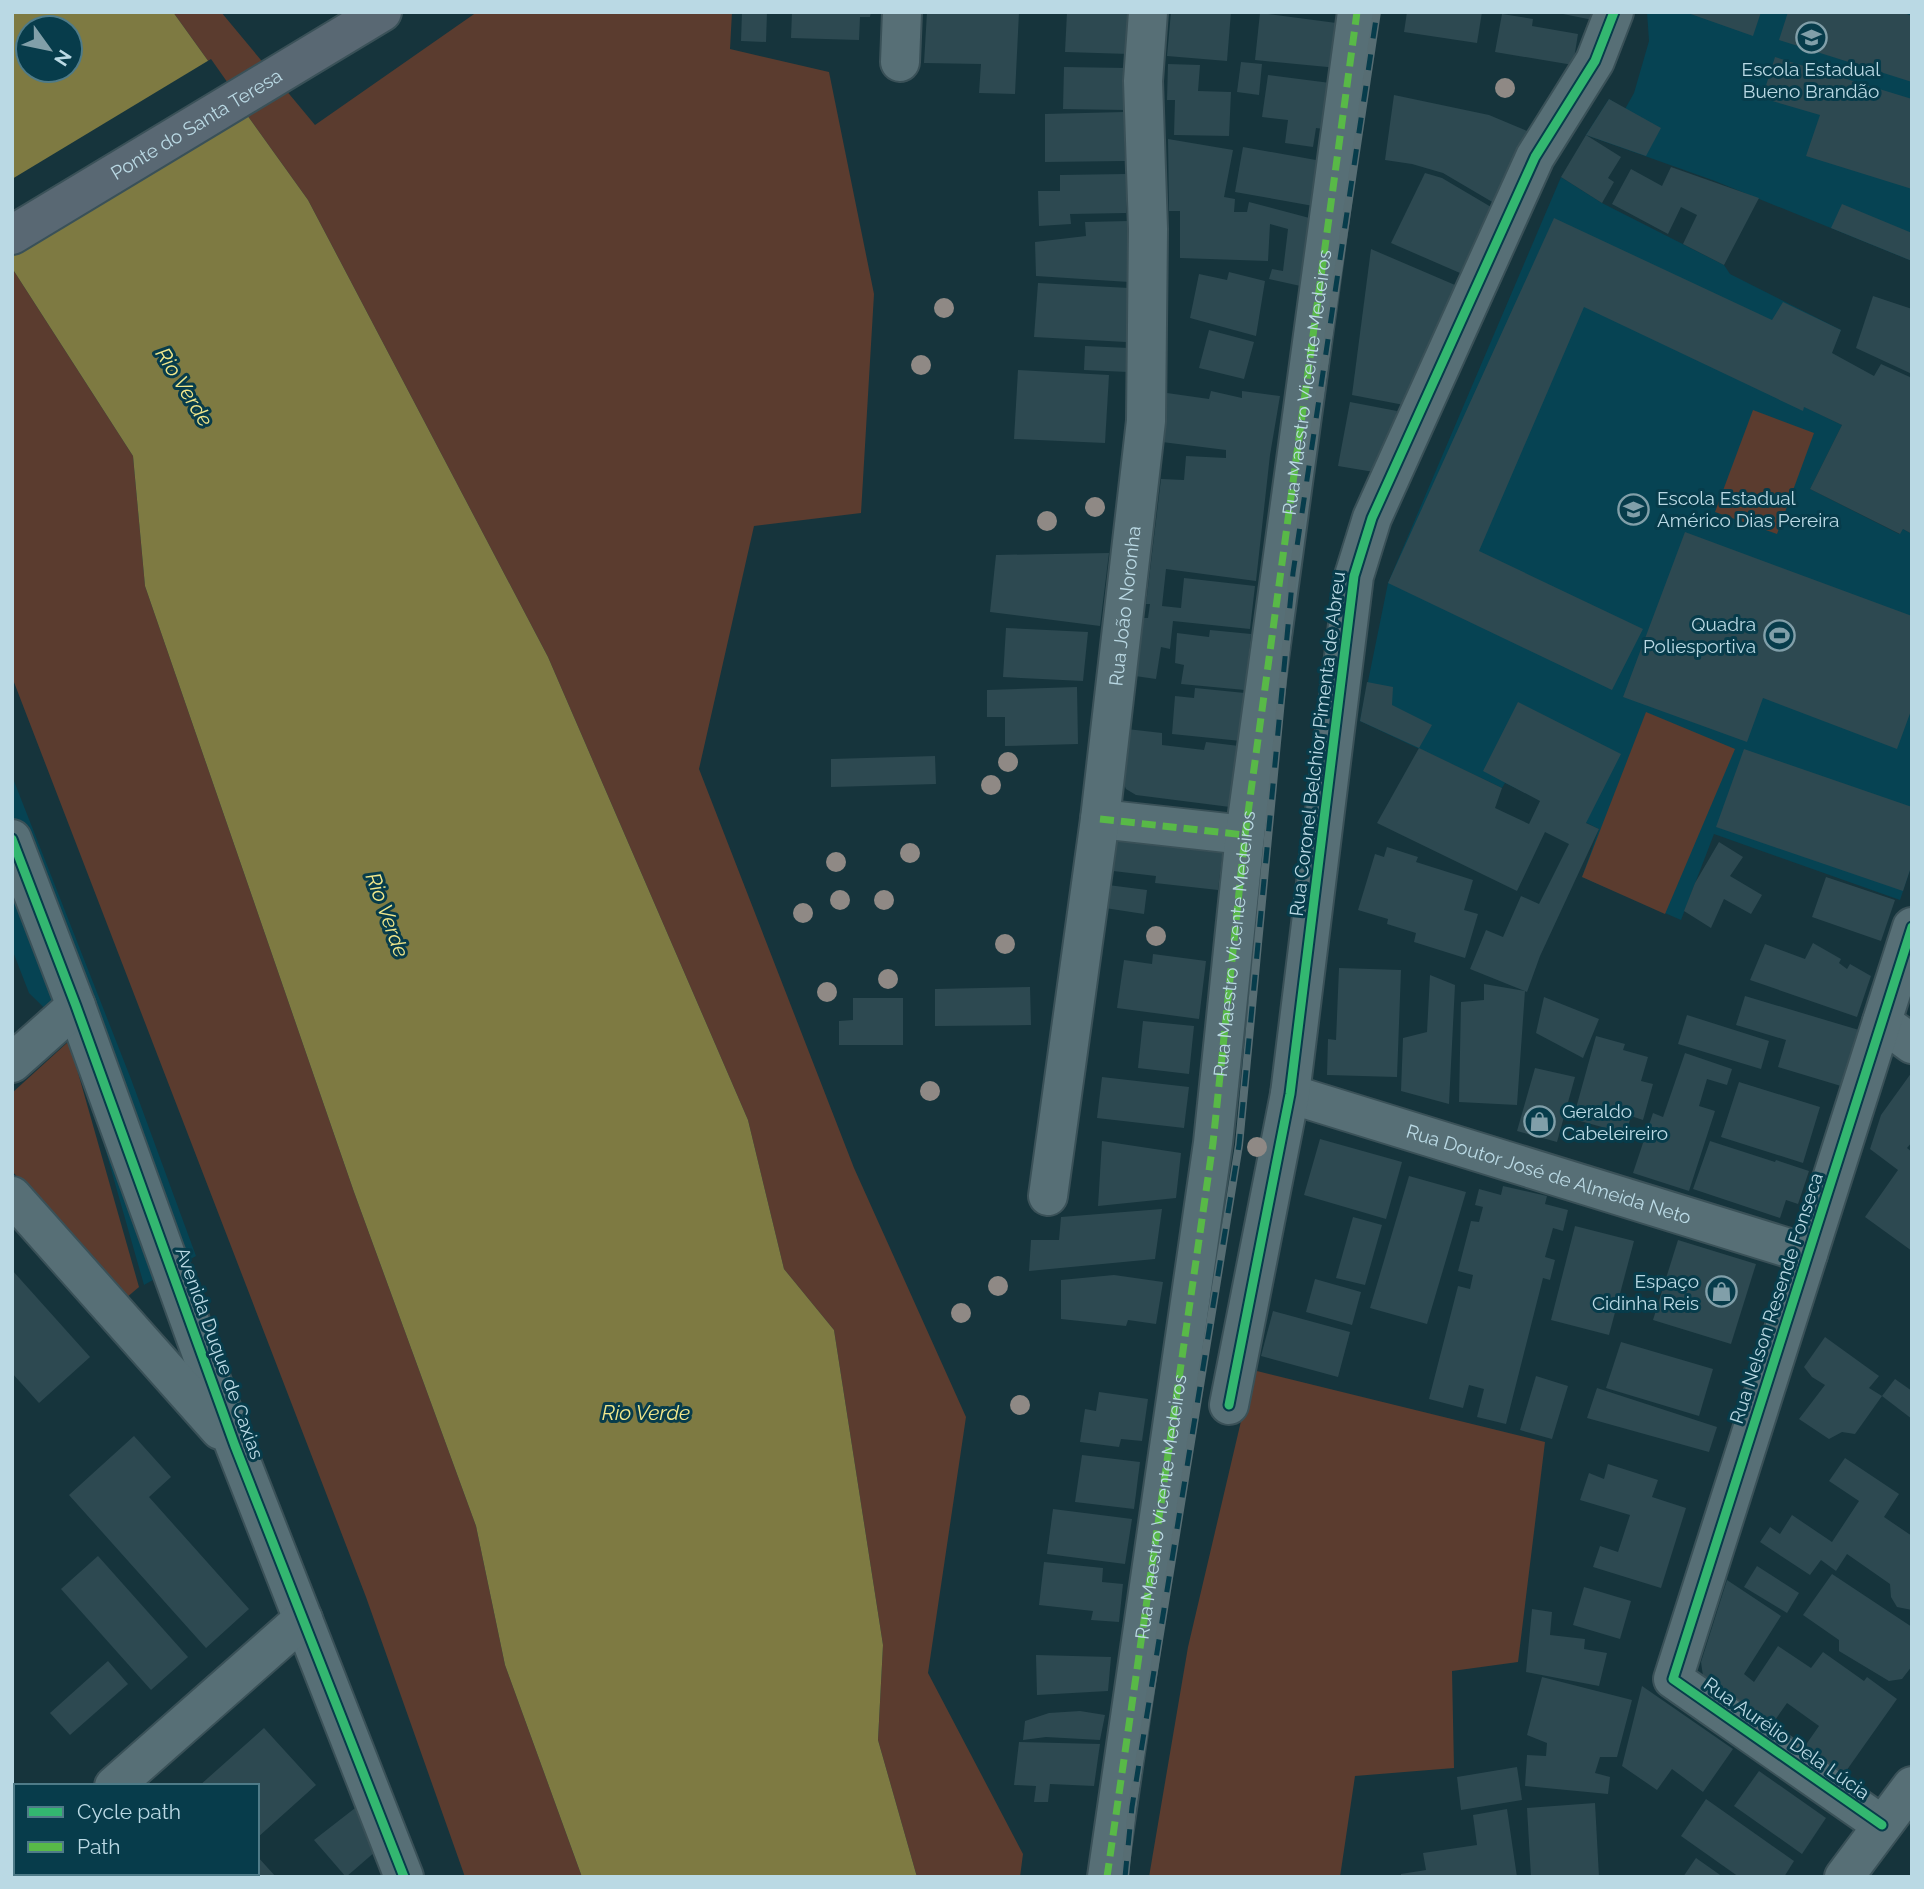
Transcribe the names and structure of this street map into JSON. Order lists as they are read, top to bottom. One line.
{"streets":{"main road":["Ponte do Santa Teresa"],"street":["Rua Maestro Vicente Medeiros","Rua João Noronha","Rua Coronel Belchior Pimenta de Abreu","Rua Doutor José de Almeida Neto","Rua Nelson Resende Fonseca","Avenida Duque de Caxias","Rua Aurélio Dela Lúcia"]},"crossings":[["Rua Coronel Belchior Pimenta de Abreu","Rua Doutor José de Almeida Neto"],["Rua Doutor José de Almeida Neto","Rua Nelson Resende Fonseca"],["Rua Nelson Resende Fonseca","Rua Aurélio Dela Lúcia"]],"water":["Rio Verde"],"places":{"school or university":["Escola Estadual Bueno Brandão","Escola Estadual Américo Dias Pereira"],"sports":["Quadra Poliesportiva"],"shop":["Geraldo Cabeleireiro","Espaço Cidinha Reis"]},"legend":["Cycle path","Path"],"north":"bottom right"}
